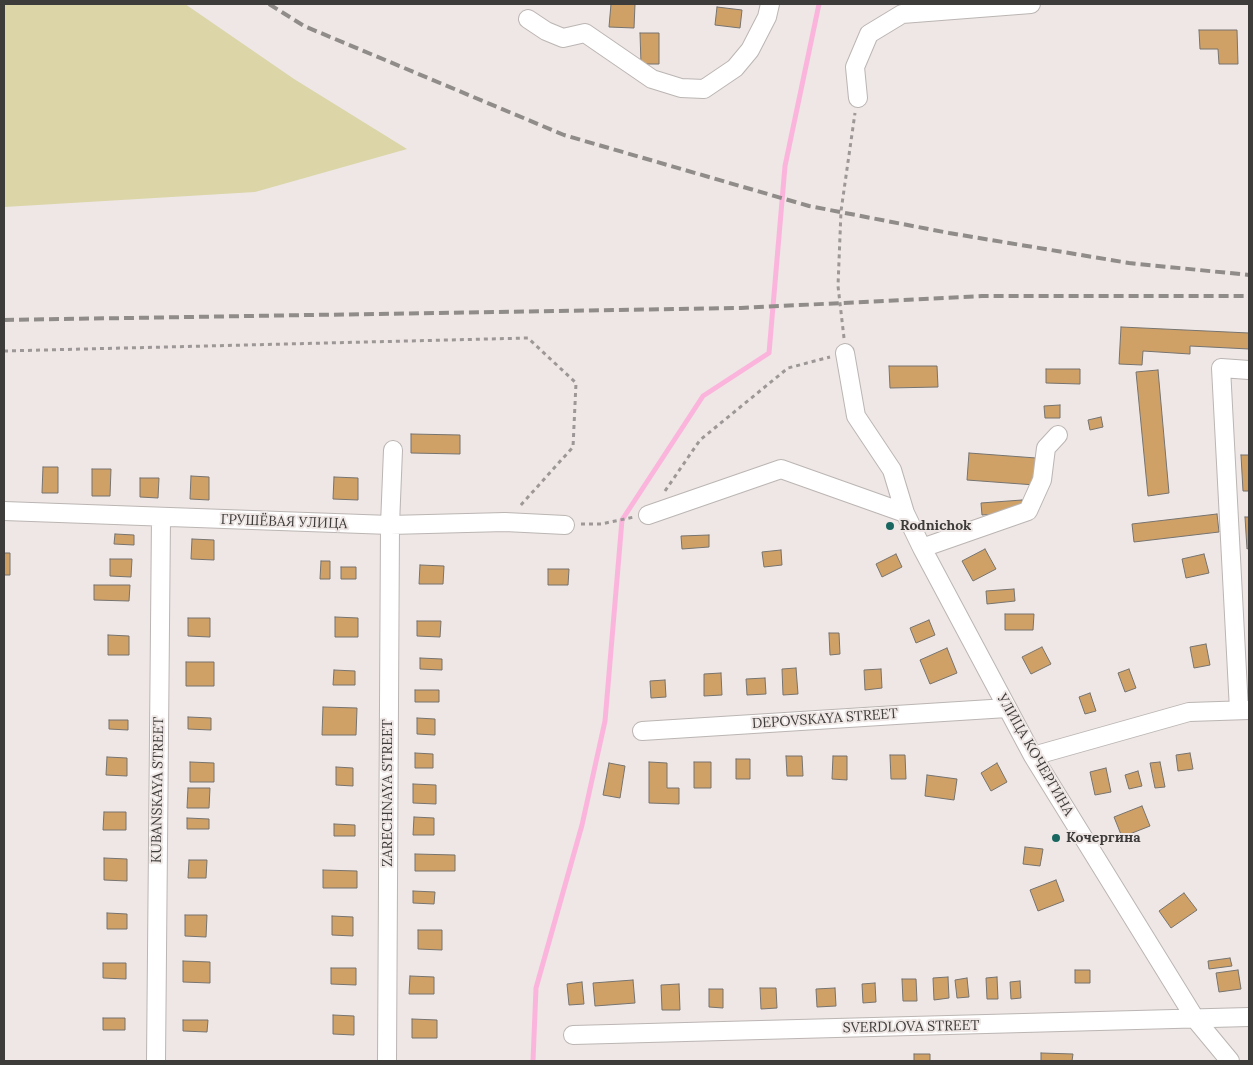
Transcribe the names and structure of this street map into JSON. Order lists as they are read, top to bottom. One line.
{"streets":{"street":["ГРУШЁВАЯ УЛИЦА","DEPOVSKAYA STREET","УЛИЦА КОЧЕРГИНА","KUBANSKAYA STREET","ZARECHNAYA STREET","SVERDLOVA STREET"]},"crossings":[["ГРУШЁВАЯ УЛИЦА","KUBANSKAYA STREET"],["ГРУШЁВАЯ УЛИЦА","ZARECHNAYA STREET"],["DEPOVSKAYA STREET","УЛИЦА КОЧЕРГИНА"],["УЛИЦА КОЧЕРГИНА","SVERDLOVA STREET"]],"places":["Rodnichok","Кочергина"]}
